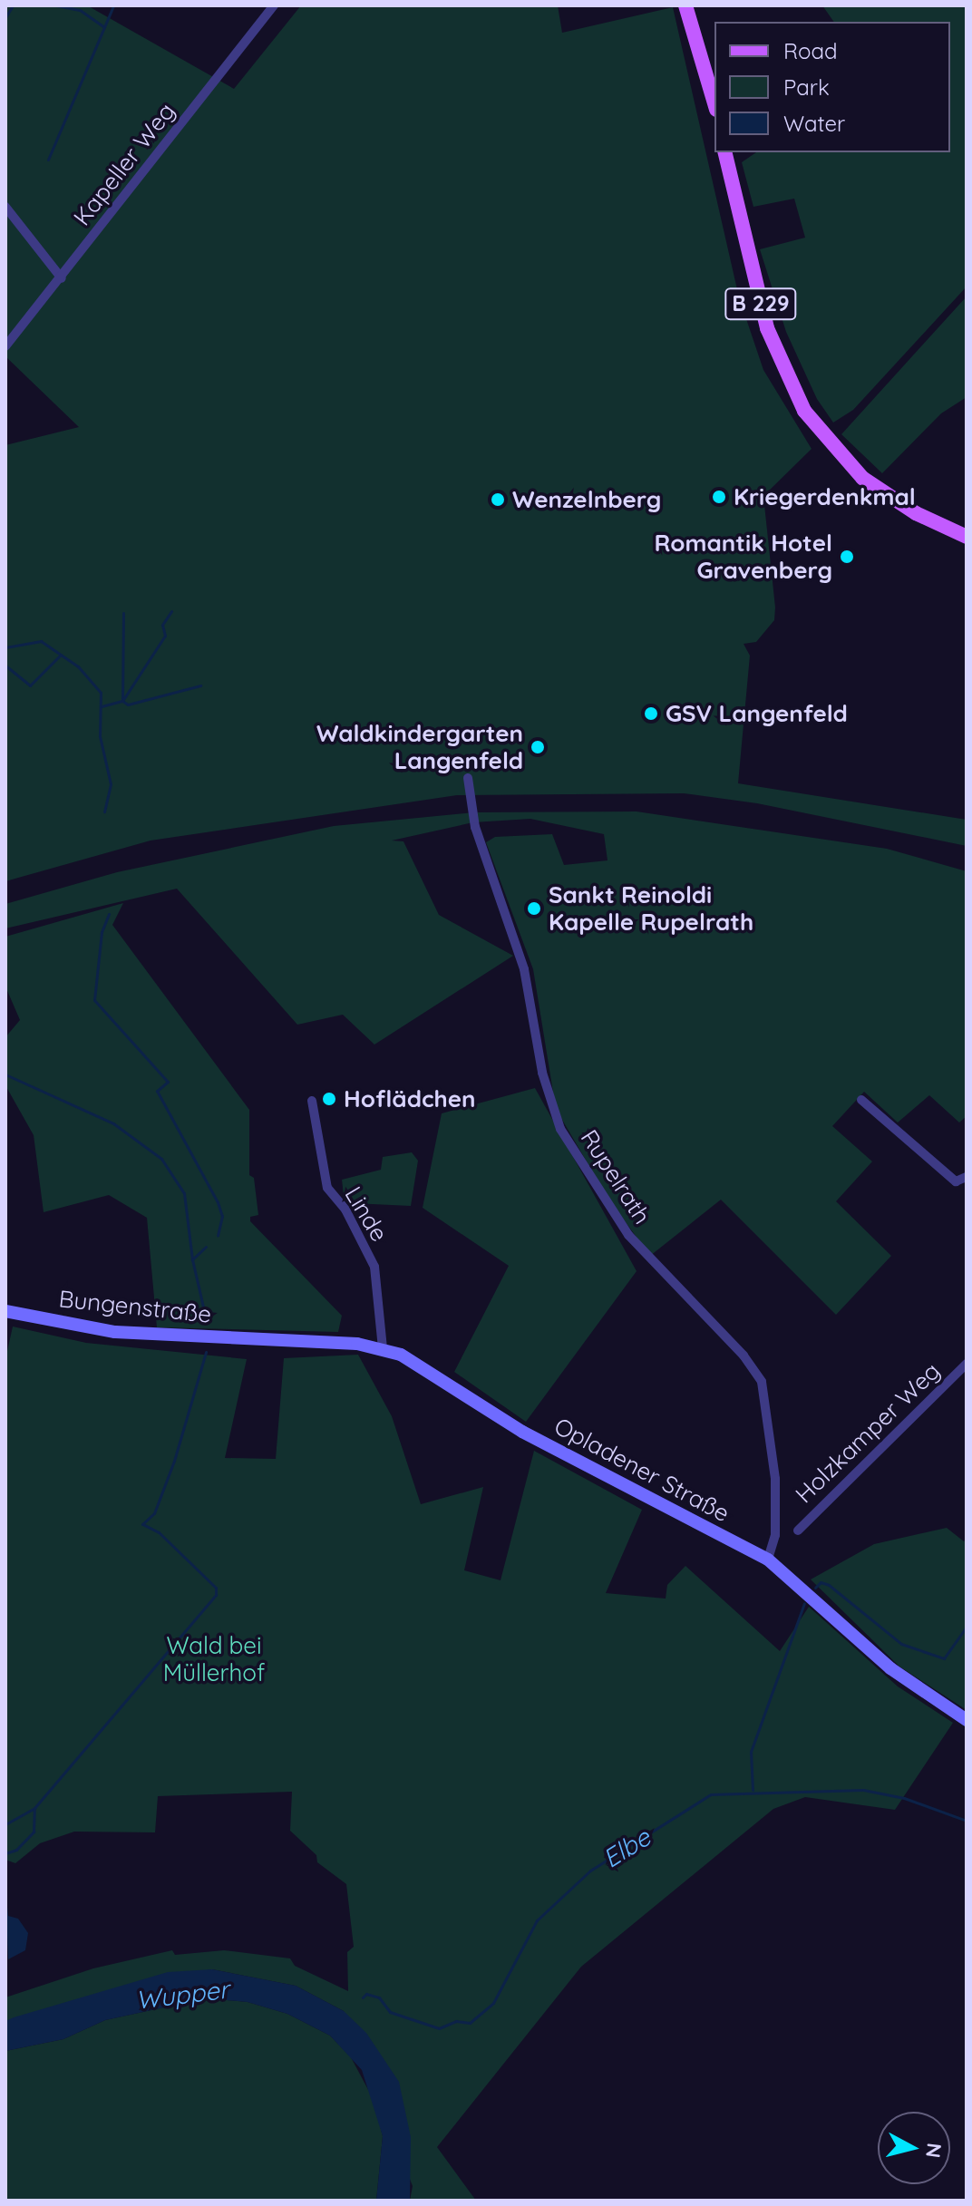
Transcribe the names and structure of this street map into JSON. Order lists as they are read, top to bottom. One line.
{"streets":{"main road":["B 229","Bungenstraße","Opladener Straße"],"street":["Kapeller Weg","Rupelrath","Linde","Holzkamper Weg"]},"crossings":[["Rupelrath","Opladener Straße"],["Linde","Opladener Straße"],["Bungenstraße","Opladener Straße"]],"water":["Elbe","Wupper"],"parks":["Wald bei Müllerhof"],"places":["Kriegerdenkmal","Wenzelnberg","Romantik Hotel Gravenberg","GSV Langenfeld","Waldkindergarten Langenfeld","Sankt Reinoldi Kapelle Rupelrath","Hoflädchen"],"legend":["Road","Park","Water"],"north":"right"}
